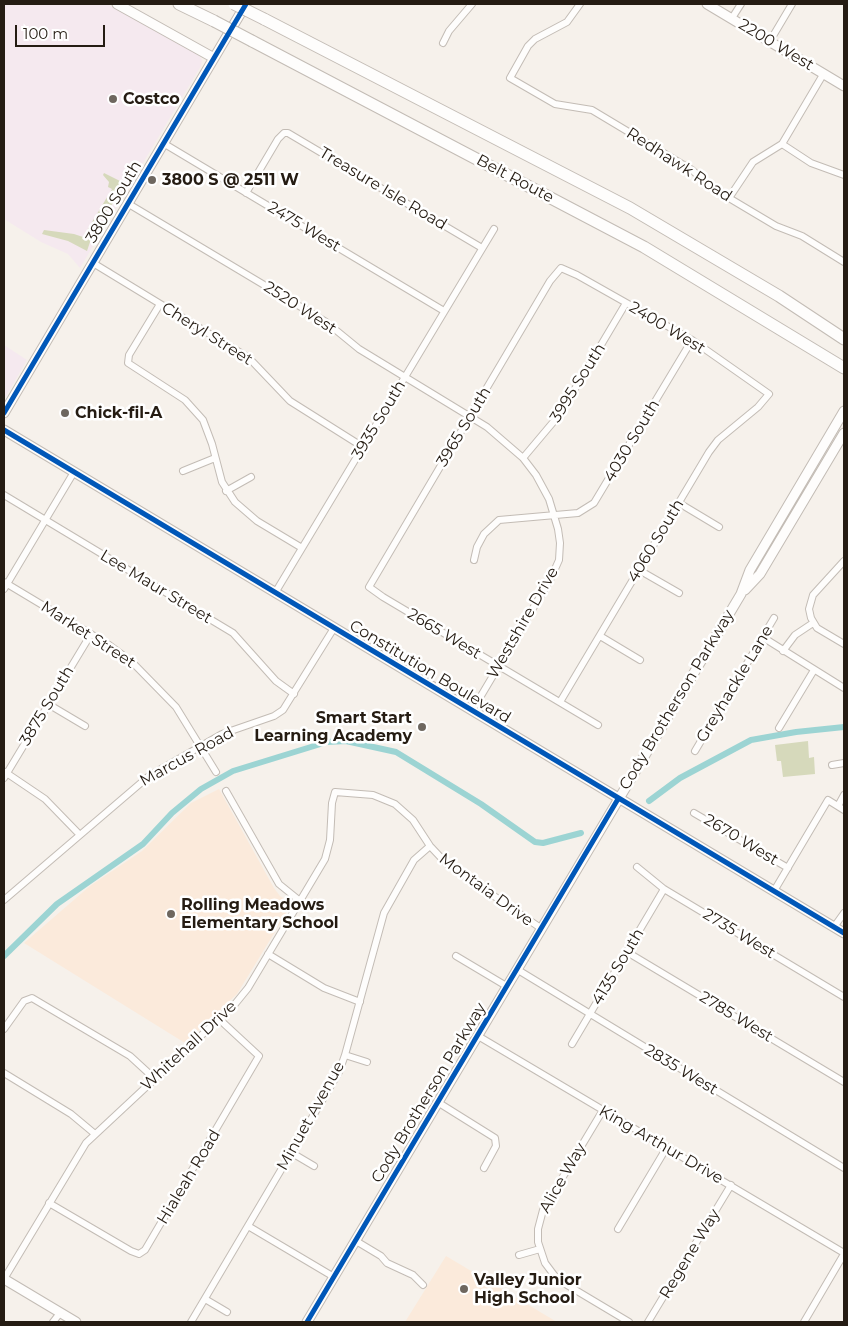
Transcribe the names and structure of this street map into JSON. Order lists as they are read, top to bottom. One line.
{"streets":{"highway":["Belt Route"],"main road":["2200 West","3800 South","Constitution Boulevard","Cody Brotherson Parkway"],"street":["Redhawk Road","Treasure Isle Road","2475 West","2520 West","2400 West","Cheryl Street","3995 South","3935 South","3965 South","4030 South","4060 South","Lee Maur Street","Westshire Drive","2665 West","Market Street","Greyhackle Lane","3875 South","Marcus Road","2670 West","Montaia Drive","2735 West","4135 South","2785 West","Whitehall Drive","2835 West","Minuet Avenue","King Arthur Drive","Hialeah Road","Alice Way","Regene Way"]},"crossings":[["Treasure Isle Road","2475 West"],["Treasure Isle Road","3935 South"],["3800 South","2475 West"],["3800 South","2520 West"],["3800 South","Cheryl Street"],["2475 West","3935 South"],["2520 West","3935 South"],["2520 West","3965 South"],["2520 West","Westshire Drive"],["2400 West","3995 South"],["2400 West","3965 South"],["2400 West","4030 South"],["2400 West","4060 South"],["Cheryl Street","3935 South"],["3995 South","Westshire Drive"],["3935 South","Constitution Boulevard"],["3965 South","Westshire Drive"],["3965 South","2665 West"],["4030 South","Westshire Drive"],["4060 South","2665 West"],["Lee Maur Street","Marcus Road"],["Westshire Drive","2665 West"],["Westshire Drive","Constitution Boulevard"],["Market Street","3875 South"],["Market Street","Marcus Road"],["Constitution Boulevard","Cody Brotherson Parkway"],["Constitution Boulevard","Marcus Road"],["Cody Brotherson Parkway","Montaia Drive"],["Cody Brotherson Parkway","2835 West"],["Cody Brotherson Parkway","King Arthur Drive"],["Montaia Drive","Whitehall Drive"],["Montaia Drive","Minuet Avenue"],["2735 West","4135 South"],["4135 South","2785 West"],["4135 South","2835 West"],["Whitehall Drive","Hialeah Road"],["King Arthur Drive","Alice Way"],["King Arthur Drive","Regene Way"]],"places":["Costco","3800 S @ 2511 W","Chick-fil-A","Smart Start Learning Academy","Rolling Meadows Elementary School","Valley Junior High School"],"scale_bar":"100 m"}
